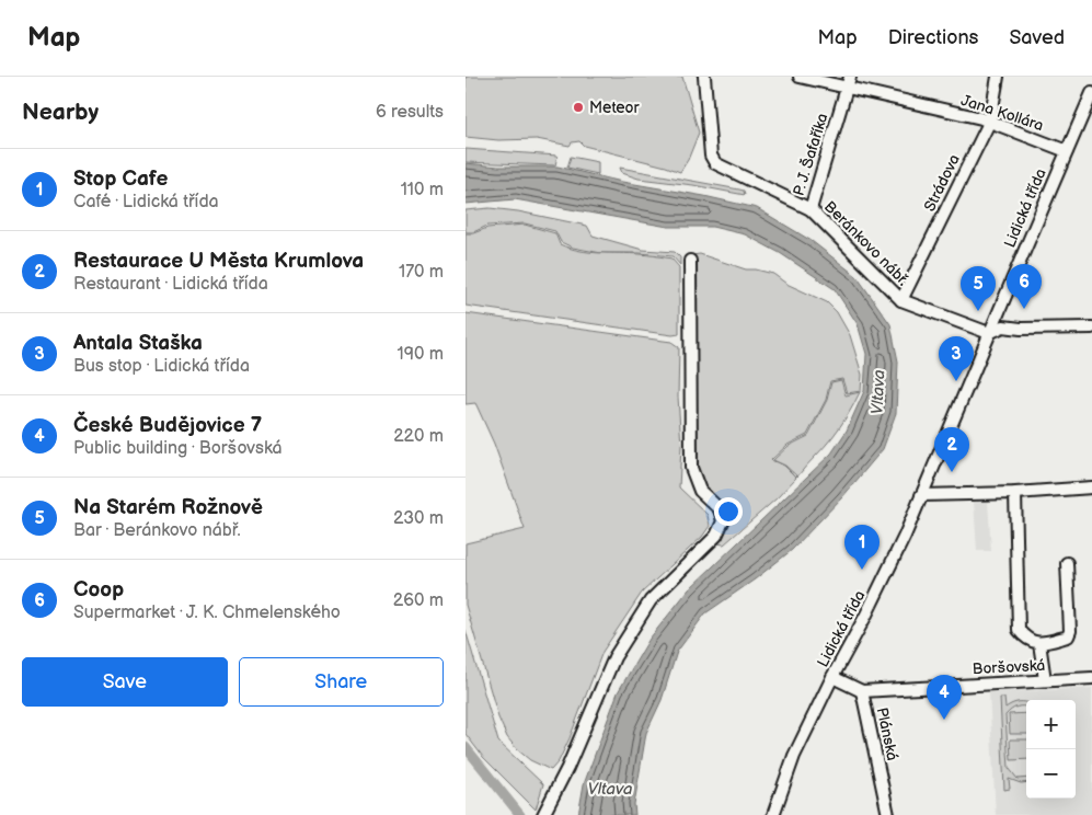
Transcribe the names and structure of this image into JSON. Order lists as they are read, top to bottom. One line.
{"streets":{"street":["Jana Kollára","P. J. Šafaříka","Strádova","Lidická třída","Beránkovo nábř.","Boršovská","Plánská"]},"crossings":[["Jana Kollára","P. J. Šafaříka"],["Jana Kollára","Strádova"],["Jana Kollára","Lidická třída"],["P. J. Šafaříka","Beránkovo nábř."],["Strádova","Beránkovo nábř."],["Lidická třída","Beránkovo nábř."],["Lidická třída","Plánská"],["Boršovská","Plánská"]],"water":["Vltava"],"places":["Meteor"],"page":{"header":"Map","nav":["Map","Directions","Saved"],"heading":["Nearby","6 results"],"list":[{"mark":"1","name":"Stop Cafe","note":"Café · Lidická třída","value":"110 m"},{"mark":"2","name":"Restaurace U Města Krumlova","note":"Restaurant · Lidická třída","value":"170 m"},{"mark":"3","name":"Antala Staška","note":"Bus stop · Lidická třída","value":"190 m"},{"mark":"4","name":"České Budějovice 7","note":"Public building · Boršovská","value":"220 m"},{"mark":"5","name":"Na Starém Rožnově","note":"Bar · Beránkovo nábř.","value":"230 m"},{"mark":"6","name":"Coop","note":"Supermarket · J. K. Chmelenského","value":"260 m"}],"pins":["6","5","3","2","1","4"],"buttons":["Save","Share"],"map_buttons":["+","−"]}}
